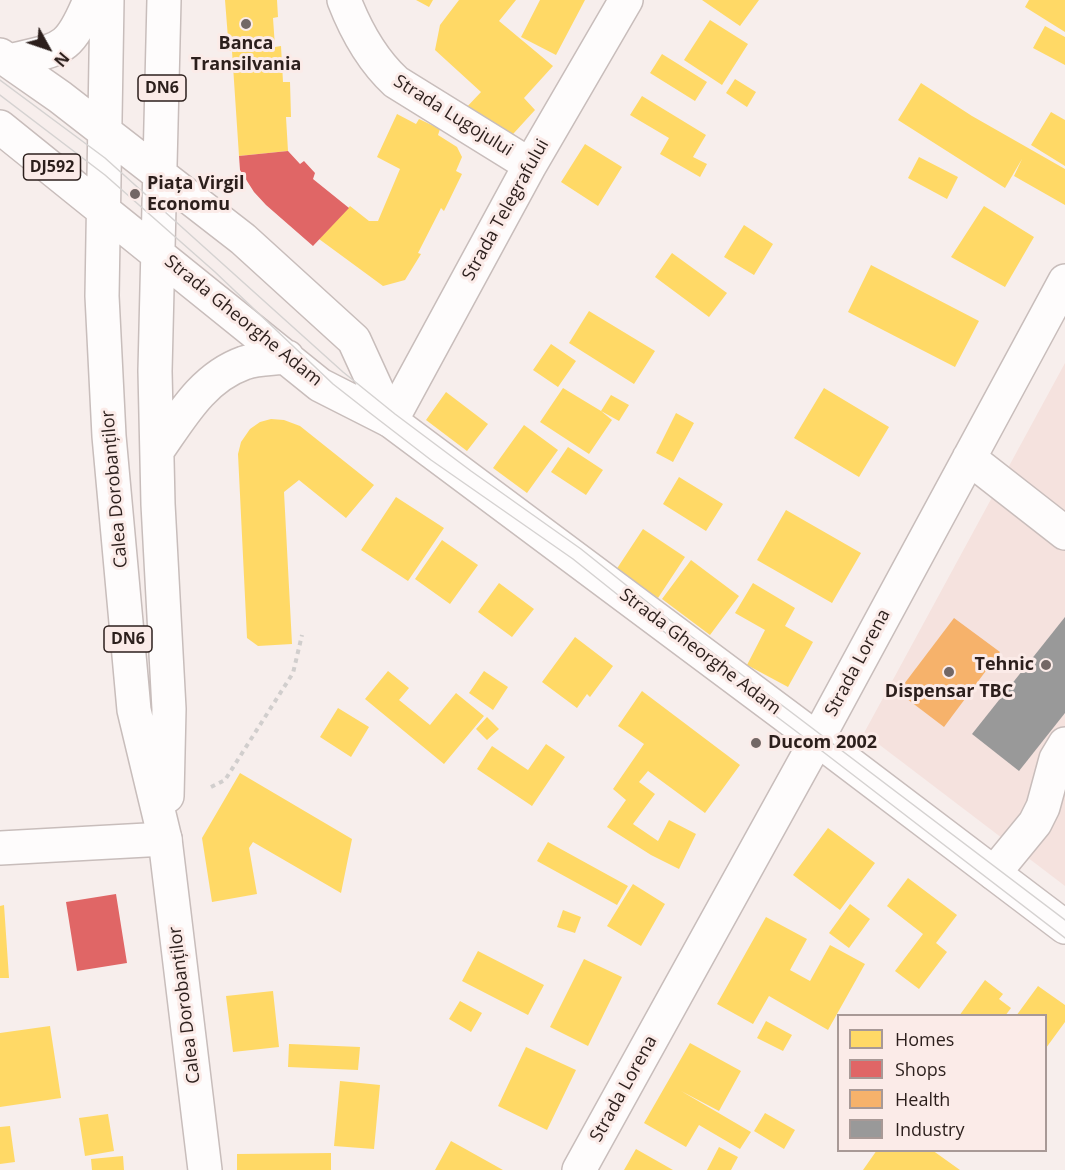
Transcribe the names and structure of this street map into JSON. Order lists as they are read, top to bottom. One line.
{"streets":{"main road":["DN6","Strada Lugojului","DJ592","Strada Telegrafului","Strada Gheorghe Adam","Calea Dorobanților","Strada Lorena"]},"crossings":[["DN6","Strada Gheorghe Adam"],["DN6","Calea Dorobanților"],["Strada Lugojului","Strada Telegrafului"],["DJ592","Strada Gheorghe Adam"],["DJ592","Calea Dorobanților"],["Strada Telegrafului","Strada Gheorghe Adam"],["Strada Gheorghe Adam","Calea Dorobanților"],["Strada Gheorghe Adam","Strada Lorena"]],"places":["Banca Transilvania","Piața Virgil Economu","Tehnic","Dispensar TBC","Ducom 2002"],"legend":["Homes","Shops","Health","Industry"],"north":"bottom right"}
